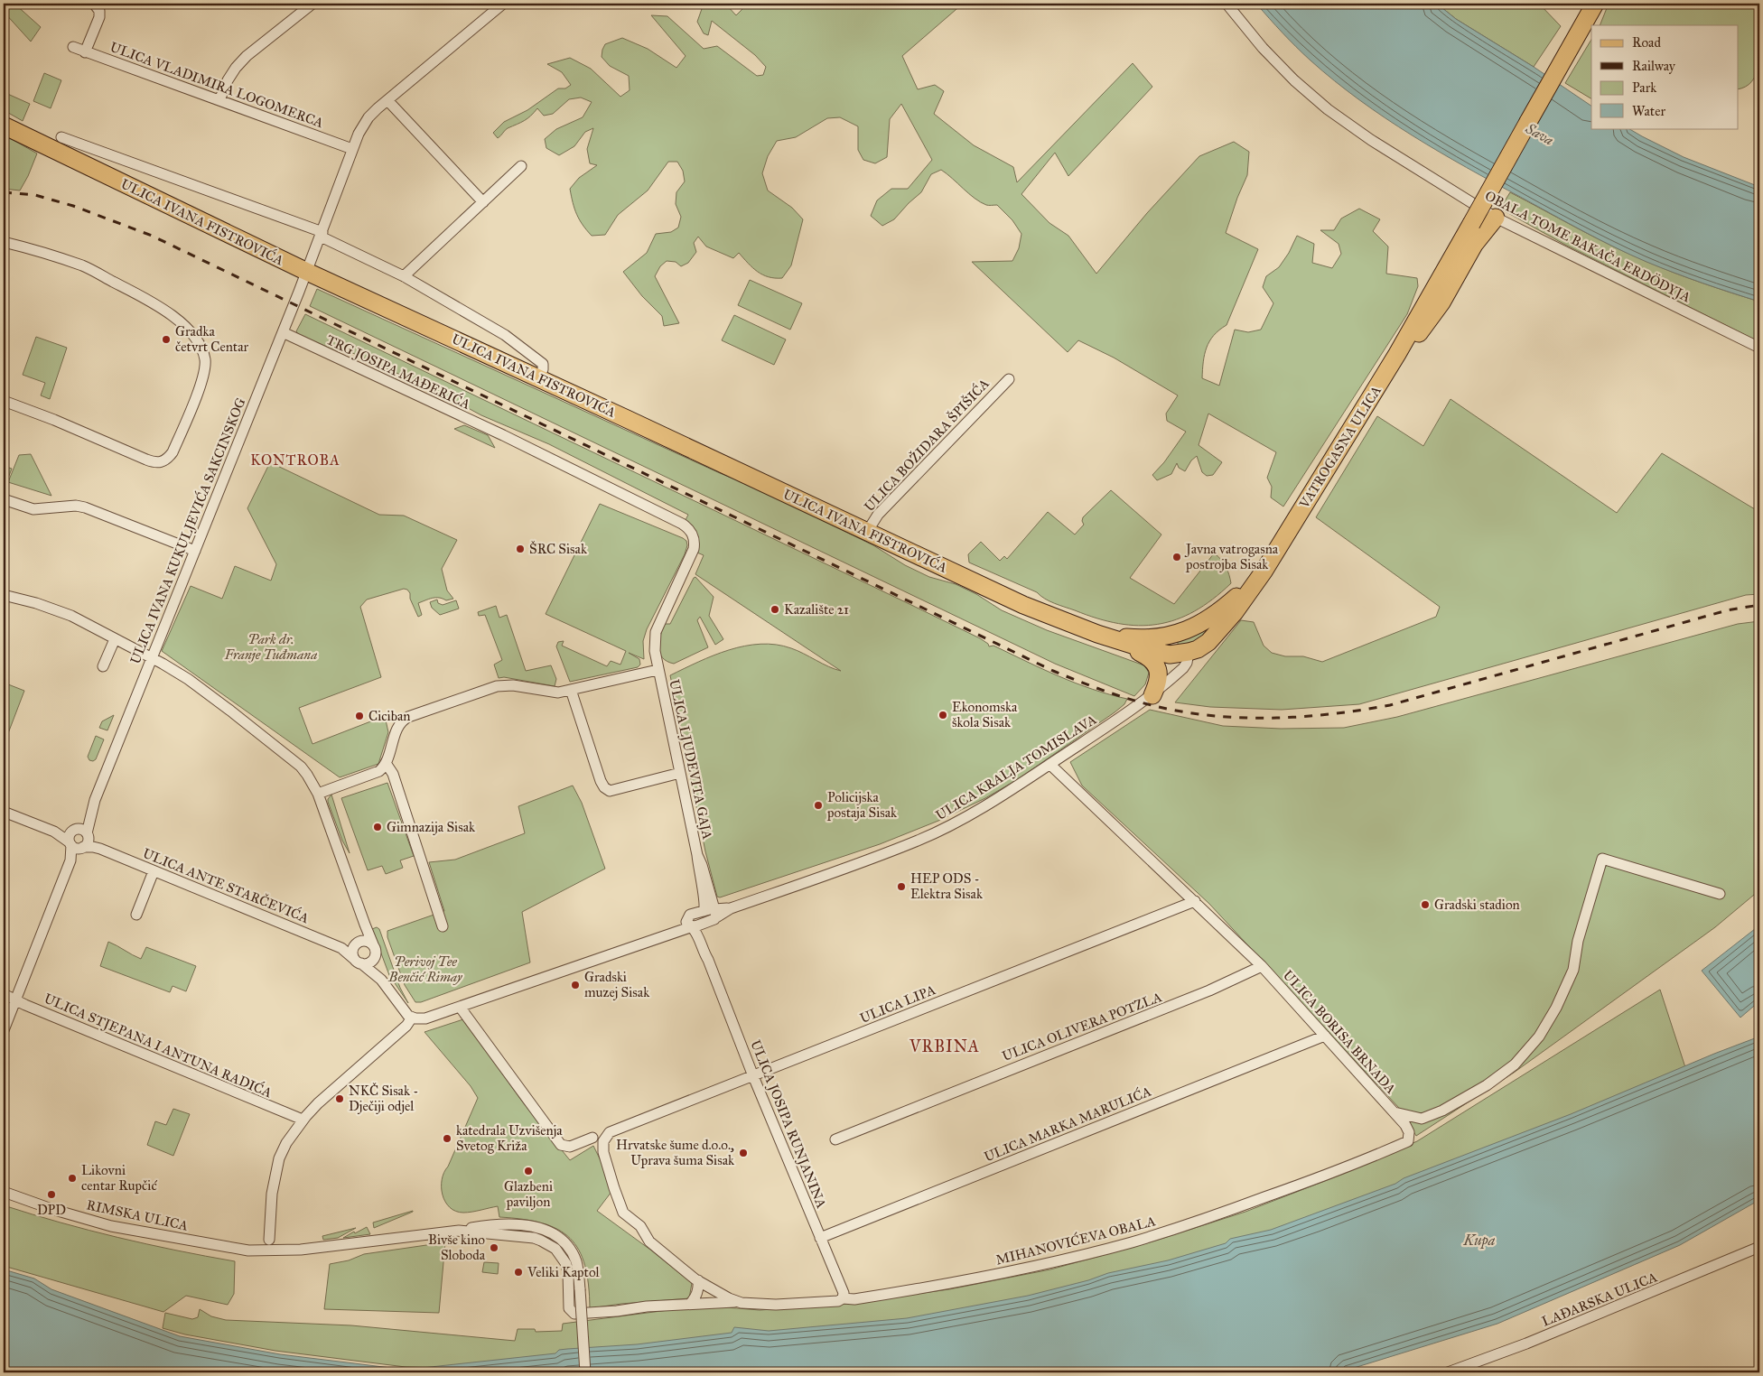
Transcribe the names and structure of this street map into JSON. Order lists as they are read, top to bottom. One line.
{"streets":{"main road":["ULICA IVANA FISTROVIĆA","VATROGASNA ULICA"],"street":["ULICA VLADIMIRA LOGOMERCA","OBALA TOME BAKAČA ERDÖDYJA","TRG JOSIPA MAĐERIĆA","ULICA BOŽIDARA ŠPIŠIĆA","ULICA IVANA KUKULJEVIĆA SAKCINSKOG","ULICA LJUDEVITA GAJA","ULICA KRALJA TOMISLAVA","ULICA ANTE STARČEVIĆA","ULICA LIPA","ULICA OLIVERA POTZLA","ULICA BORISA BRNADA","ULICA STJEPANA I ANTUNA RADIĆA","ULICA JOSIPA RUNJANINA","ULICA MARKA MARULIĆA","RIMSKA ULICA","MIHANOVIĆEVA OBALA","LAĐARSKA ULICA"]},"crossings":[["ULICA VLADIMIRA LOGOMERCA","ULICA IVANA KUKULJEVIĆA SAKCINSKOG"],["ULICA IVANA FISTROVIĆA","ULICA BOŽIDARA ŠPIŠIĆA"],["ULICA IVANA FISTROVIĆA","ULICA IVANA KUKULJEVIĆA SAKCINSKOG"],["TRG JOSIPA MAĐERIĆA","ULICA IVANA KUKULJEVIĆA SAKCINSKOG"],["TRG JOSIPA MAĐERIĆA","ULICA LJUDEVITA GAJA"],["VATROGASNA ULICA","ULICA KRALJA TOMISLAVA"],["ULICA IVANA KUKULJEVIĆA SAKCINSKOG","ULICA ANTE STARČEVIĆA"],["ULICA LJUDEVITA GAJA","ULICA KRALJA TOMISLAVA"],["ULICA KRALJA TOMISLAVA","ULICA BORISA BRNADA"],["ULICA LIPA","ULICA BORISA BRNADA"],["ULICA LIPA","ULICA JOSIPA RUNJANINA"],["ULICA LIPA","MIHANOVIĆEVA OBALA"],["ULICA OLIVERA POTZLA","ULICA BORISA BRNADA"],["ULICA BORISA BRNADA","ULICA MARKA MARULIĆA"],["ULICA BORISA BRNADA","MIHANOVIĆEVA OBALA"],["ULICA JOSIPA RUNJANINA","ULICA MARKA MARULIĆA"],["ULICA JOSIPA RUNJANINA","MIHANOVIĆEVA OBALA"],["RIMSKA ULICA","MIHANOVIĆEVA OBALA"]],"districts":["KONTROBA","VRBINA"],"water":["Sava","Kupa"],"parks":["Park dr. Franje Tuđmana","Perivoj Tee Benčić Rimay"],"places":["Gradka četvrt Centar","ŠRC Sisak","Javna vatrogasna postrojba Sisak","Kazalište 21","Ekonomska škola Sisak","Ciciban","Policijska postaja Sisak","Gimnazija Sisak","HEP ODS - Elektra Sisak","Gradski stadion","Gradski muzej Sisak","NKČ Sisak - Dječiji odjel","katedrala Uzvišenja Svetog Križa","Hrvatske šume d.o.o., Uprava šuma Sisak","Glazbeni paviljon","Likovni centar Rupčić","DPD","Bivše kino Sloboda","Veliki Kaptol"],"legend":["Road","Railway","Park","Water"]}
